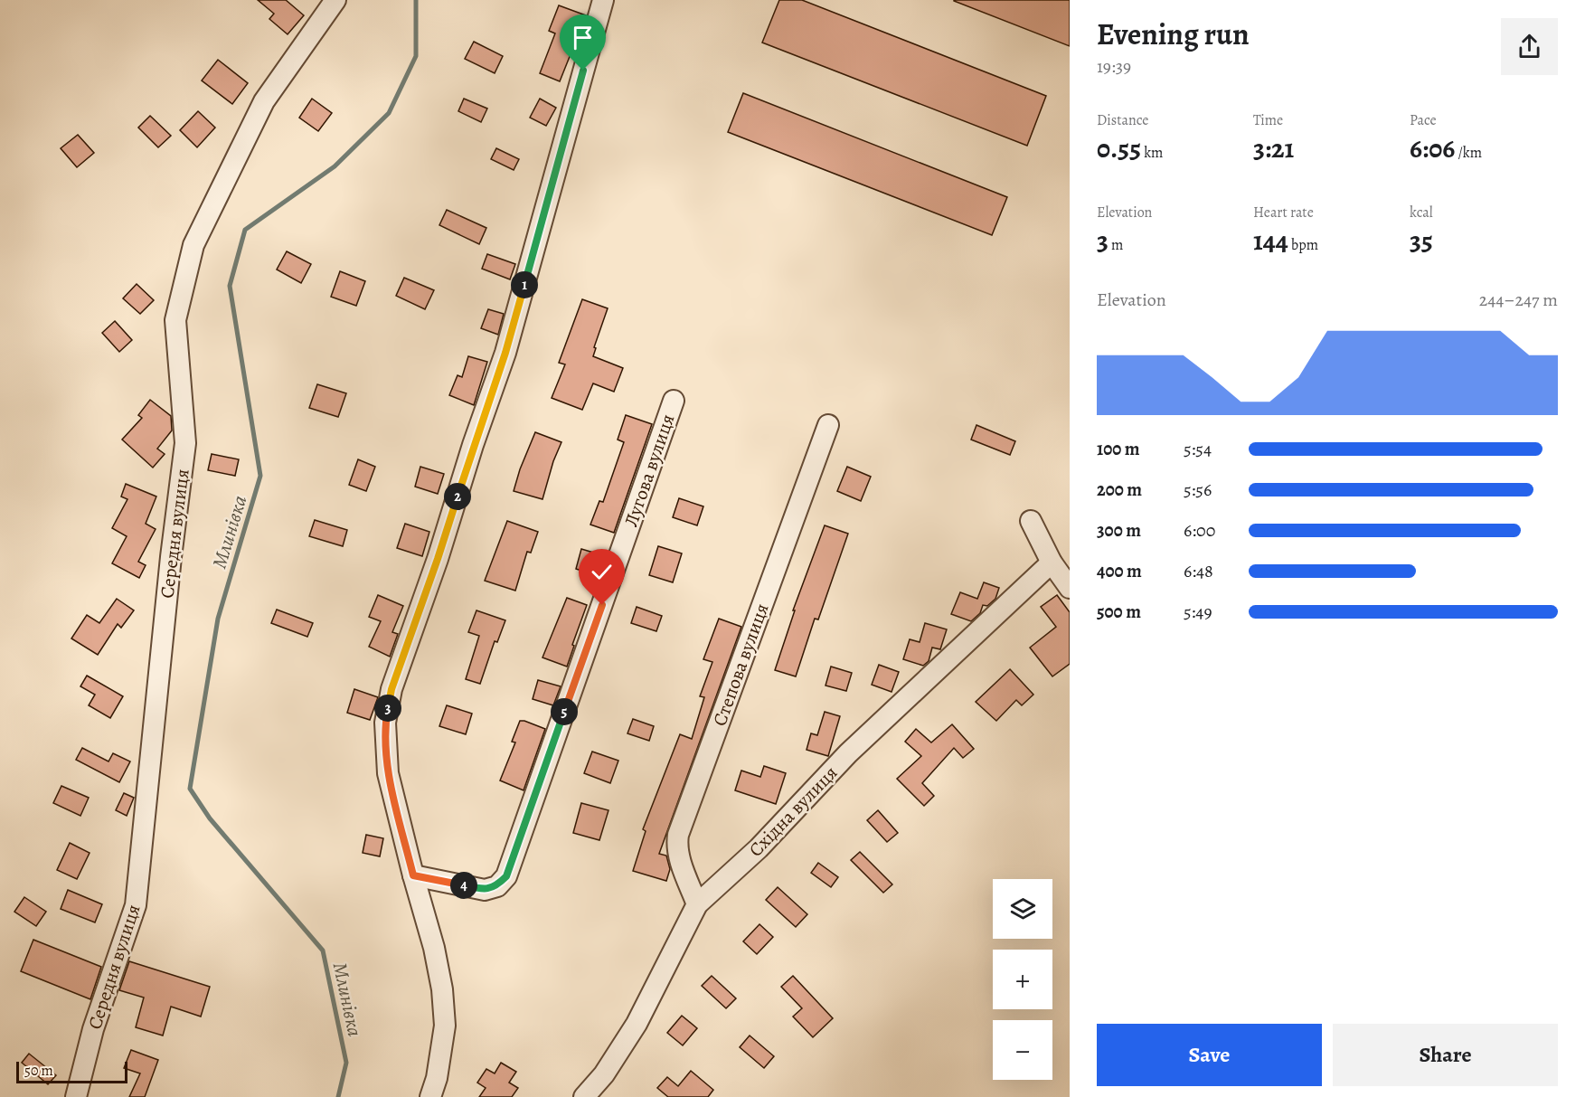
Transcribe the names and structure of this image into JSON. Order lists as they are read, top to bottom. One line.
{"streets":{"street":["Лугова вулиця","Середня вулиця","Степова вулиця","Східна вулиця"]},"crossings":[["Степова вулиця","Східна вулиця"]],"water":["Млинівка"],"scale_bar":"50 m","page":{"heading":["Evening run","19:39"],"stats":[["Distance","0.55 km"],["Time","3:21"],["Pace","6:06 /km"],["Elevation","3 m"],["Heart rate","144 bpm"],["kcal","35"]],"pins":["1","2","3","5","4"],"chart":["Elevation","244–247 m"],"list":[{"name":"100 m","note":"5:54"},{"name":"200 m","note":"5:56"},{"name":"300 m","note":"6:00"},{"name":"400 m","note":"6:48"},{"name":"500 m","note":"5:49"}],"map_buttons":["+","−"],"buttons":["Save","Share"],"scale":"50 m"}}
